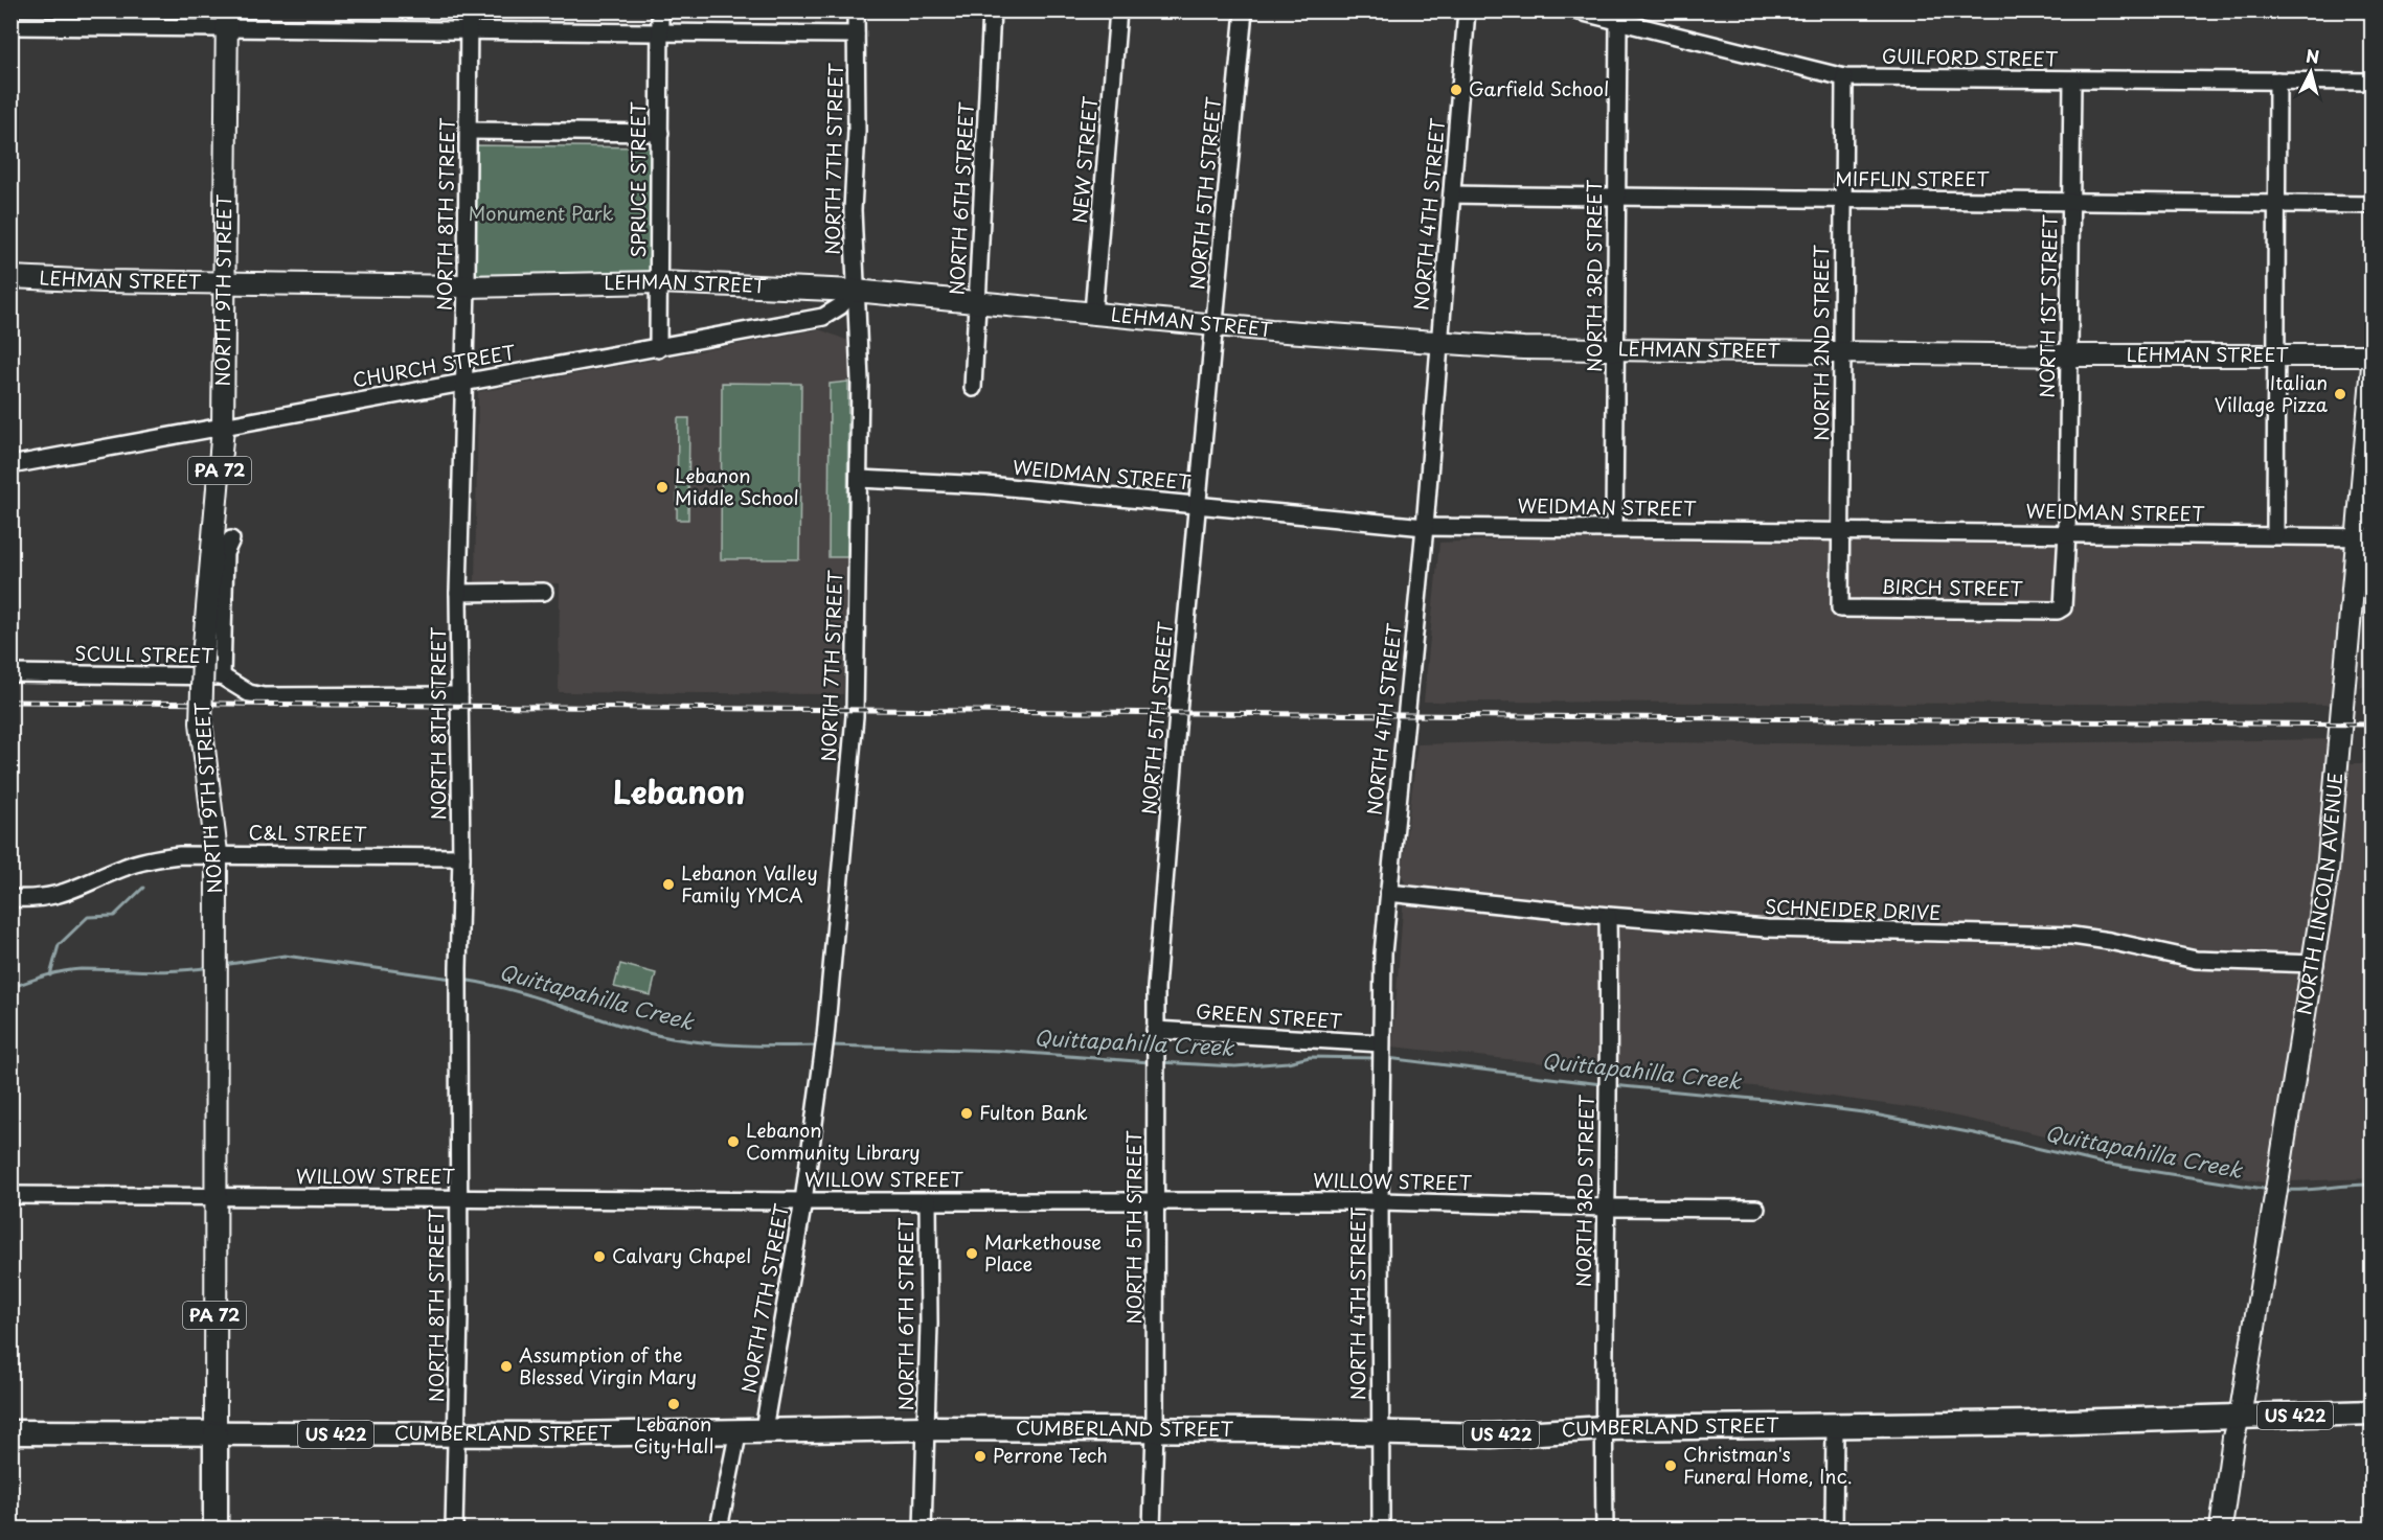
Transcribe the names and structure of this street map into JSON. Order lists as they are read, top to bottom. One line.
{"streets":{"highway":["PA 72","US 422","CUMBERLAND STREET"],"main road":["LEHMAN STREET","NORTH 9TH STREET","NORTH LINCOLN AVENUE"],"street":["GUILFORD STREET","NORTH 7TH STREET","NEW STREET","SPRUCE STREET","MIFFLIN STREET","NORTH 5TH STREET","NORTH 6TH STREET","NORTH 8TH STREET","NORTH 4TH STREET","NORTH 3RD STREET","NORTH 1ST STREET","NORTH 2ND STREET","CHURCH STREET","WEIDMAN STREET","BIRCH STREET","SCULL STREET","C&L STREET","SCHNEIDER DRIVE","GREEN STREET","WILLOW STREET"]},"crossings":[["GUILFORD STREET","NORTH 3RD STREET"],["GUILFORD STREET","NORTH 1ST STREET"],["GUILFORD STREET","NORTH 2ND STREET"],["NORTH 7TH STREET","LEHMAN STREET"],["NORTH 7TH STREET","CHURCH STREET"],["NORTH 7TH STREET","WEIDMAN STREET"],["NORTH 7TH STREET","WILLOW STREET"],["NORTH 7TH STREET","CUMBERLAND STREET"],["NEW STREET","LEHMAN STREET"],["SPRUCE STREET","LEHMAN STREET"],["SPRUCE STREET","CHURCH STREET"],["MIFFLIN STREET","NORTH 4TH STREET"],["MIFFLIN STREET","NORTH 3RD STREET"],["MIFFLIN STREET","NORTH 1ST STREET"],["MIFFLIN STREET","NORTH 2ND STREET"],["NORTH 5TH STREET","LEHMAN STREET"],["NORTH 5TH STREET","WEIDMAN STREET"],["NORTH 5TH STREET","GREEN STREET"],["NORTH 5TH STREET","WILLOW STREET"],["NORTH 5TH STREET","CUMBERLAND STREET"],["NORTH 6TH STREET","LEHMAN STREET"],["NORTH 6TH STREET","WILLOW STREET"],["NORTH 6TH STREET","CUMBERLAND STREET"],["NORTH 8TH STREET","LEHMAN STREET"],["NORTH 8TH STREET","CHURCH STREET"],["NORTH 8TH STREET","SCULL STREET"],["NORTH 8TH STREET","C&L STREET"],["NORTH 8TH STREET","WILLOW STREET"],["NORTH 8TH STREET","CUMBERLAND STREET"],["NORTH 4TH STREET","LEHMAN STREET"],["NORTH 4TH STREET","WEIDMAN STREET"],["NORTH 4TH STREET","SCHNEIDER DRIVE"],["NORTH 4TH STREET","GREEN STREET"],["NORTH 4TH STREET","WILLOW STREET"],["NORTH 4TH STREET","CUMBERLAND STREET"],["NORTH 3RD STREET","LEHMAN STREET"],["NORTH 3RD STREET","WEIDMAN STREET"],["NORTH 3RD STREET","SCHNEIDER DRIVE"],["NORTH 3RD STREET","WILLOW STREET"],["NORTH 3RD STREET","CUMBERLAND STREET"],["LEHMAN STREET","NORTH 9TH STREET"],["LEHMAN STREET","NORTH 1ST STREET"],["LEHMAN STREET","NORTH 2ND STREET"],["LEHMAN STREET","CHURCH STREET"],["NORTH 9TH STREET","CHURCH STREET"],["NORTH 9TH STREET","PA 72"],["NORTH 9TH STREET","C&L STREET"],["NORTH 9TH STREET","WILLOW STREET"],["NORTH 9TH STREET","CUMBERLAND STREET"],["NORTH 1ST STREET","WEIDMAN STREET"],["NORTH 1ST STREET","BIRCH STREET"],["NORTH 2ND STREET","WEIDMAN STREET"],["NORTH 2ND STREET","BIRCH STREET"],["PA 72","CUMBERLAND STREET"],["WEIDMAN STREET","NORTH LINCOLN AVENUE"],["NORTH LINCOLN AVENUE","SCHNEIDER DRIVE"],["NORTH LINCOLN AVENUE","US 422"],["NORTH LINCOLN AVENUE","CUMBERLAND STREET"],["US 422","CUMBERLAND STREET"]],"districts":["Lebanon"],"water":["Quittapahilla Creek"],"parks":["Monument Park"],"places":["Garfield School","Italian Village Pizza","Lebanon Middle School","Lebanon Valley Family YMCA","Fulton Bank","Lebanon Community Library","Markethouse Place","Calvary Chapel","Assumption of the Blessed Virgin Mary","Lebanon City Hall","Perrone Tech","Christman's Funeral Home, Inc."],"north":"top"}
